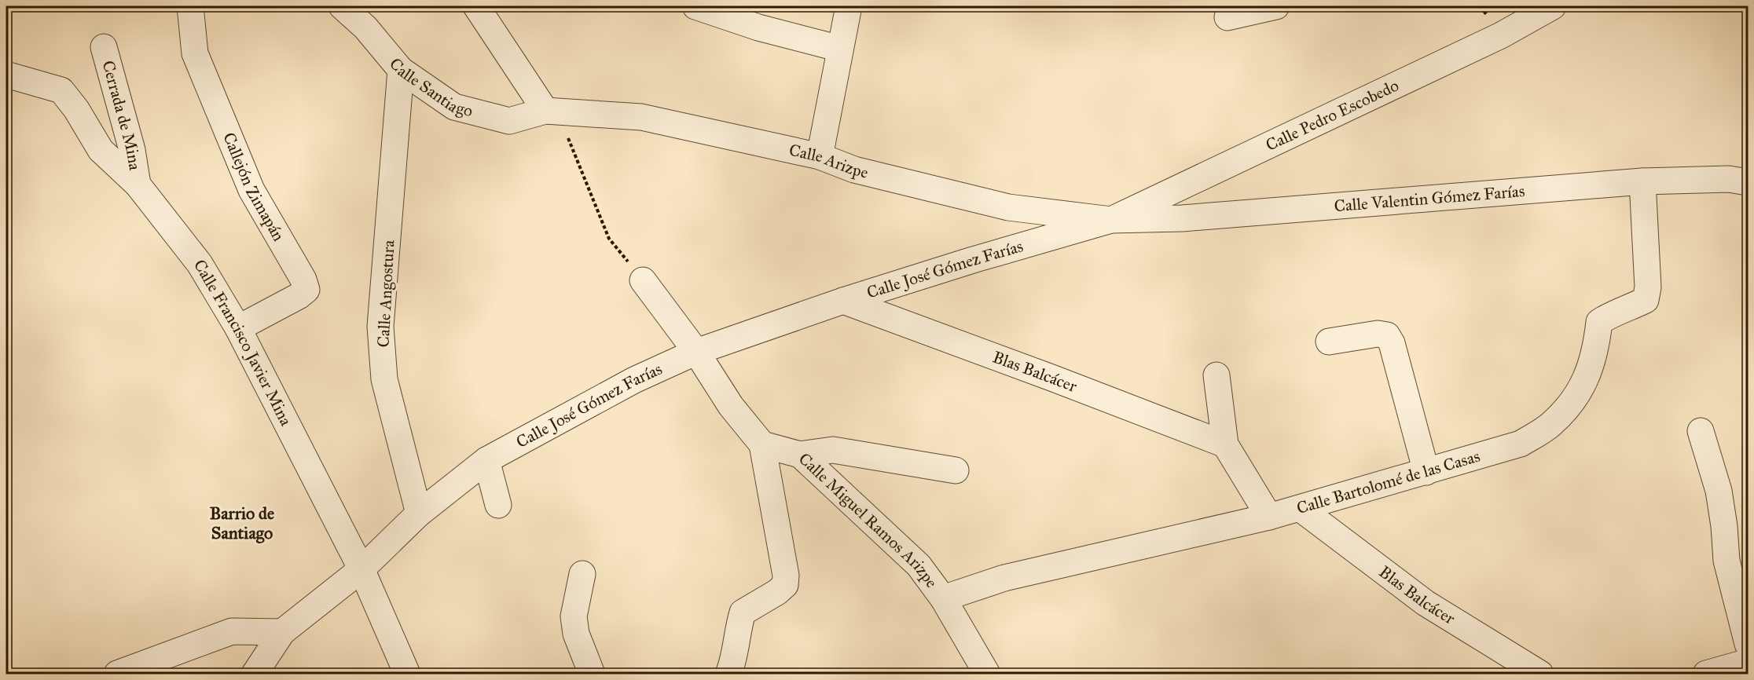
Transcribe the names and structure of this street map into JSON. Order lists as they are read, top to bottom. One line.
{"streets":{"street":["Calle Santiago","Cerrada de Mina","Calle Pedro Escobedo","Calle Arizpe","Callejón Zimapán","Calle Valentin Gómez Farías","Calle José Gómez Farías","Calle Angostura","Calle Francisco Javier Mina","Blas Balcácer","Calle Bartolomé de las Casas","Calle Miguel Ramos Arizpe"]},"crossings":[["Calle Santiago","Calle Arizpe"],["Calle Santiago","Calle Angostura"],["Cerrada de Mina","Calle Francisco Javier Mina"],["Calle Pedro Escobedo","Calle Arizpe"],["Calle Pedro Escobedo","Calle Valentin Gómez Farías"],["Calle Pedro Escobedo","Calle José Gómez Farías"],["Calle Arizpe","Calle Valentin Gómez Farías"],["Calle Arizpe","Calle José Gómez Farías"],["Callejón Zimapán","Calle Francisco Javier Mina"],["Calle Valentin Gómez Farías","Calle José Gómez Farías"],["Calle Valentin Gómez Farías","Calle Bartolomé de las Casas"],["Calle José Gómez Farías","Calle Angostura"],["Calle José Gómez Farías","Calle Francisco Javier Mina"],["Calle José Gómez Farías","Blas Balcácer"],["Blas Balcácer","Calle Bartolomé de las Casas"],["Calle Bartolomé de las Casas","Calle Miguel Ramos Arizpe"]],"districts":["Barrio de Santiago"]}
